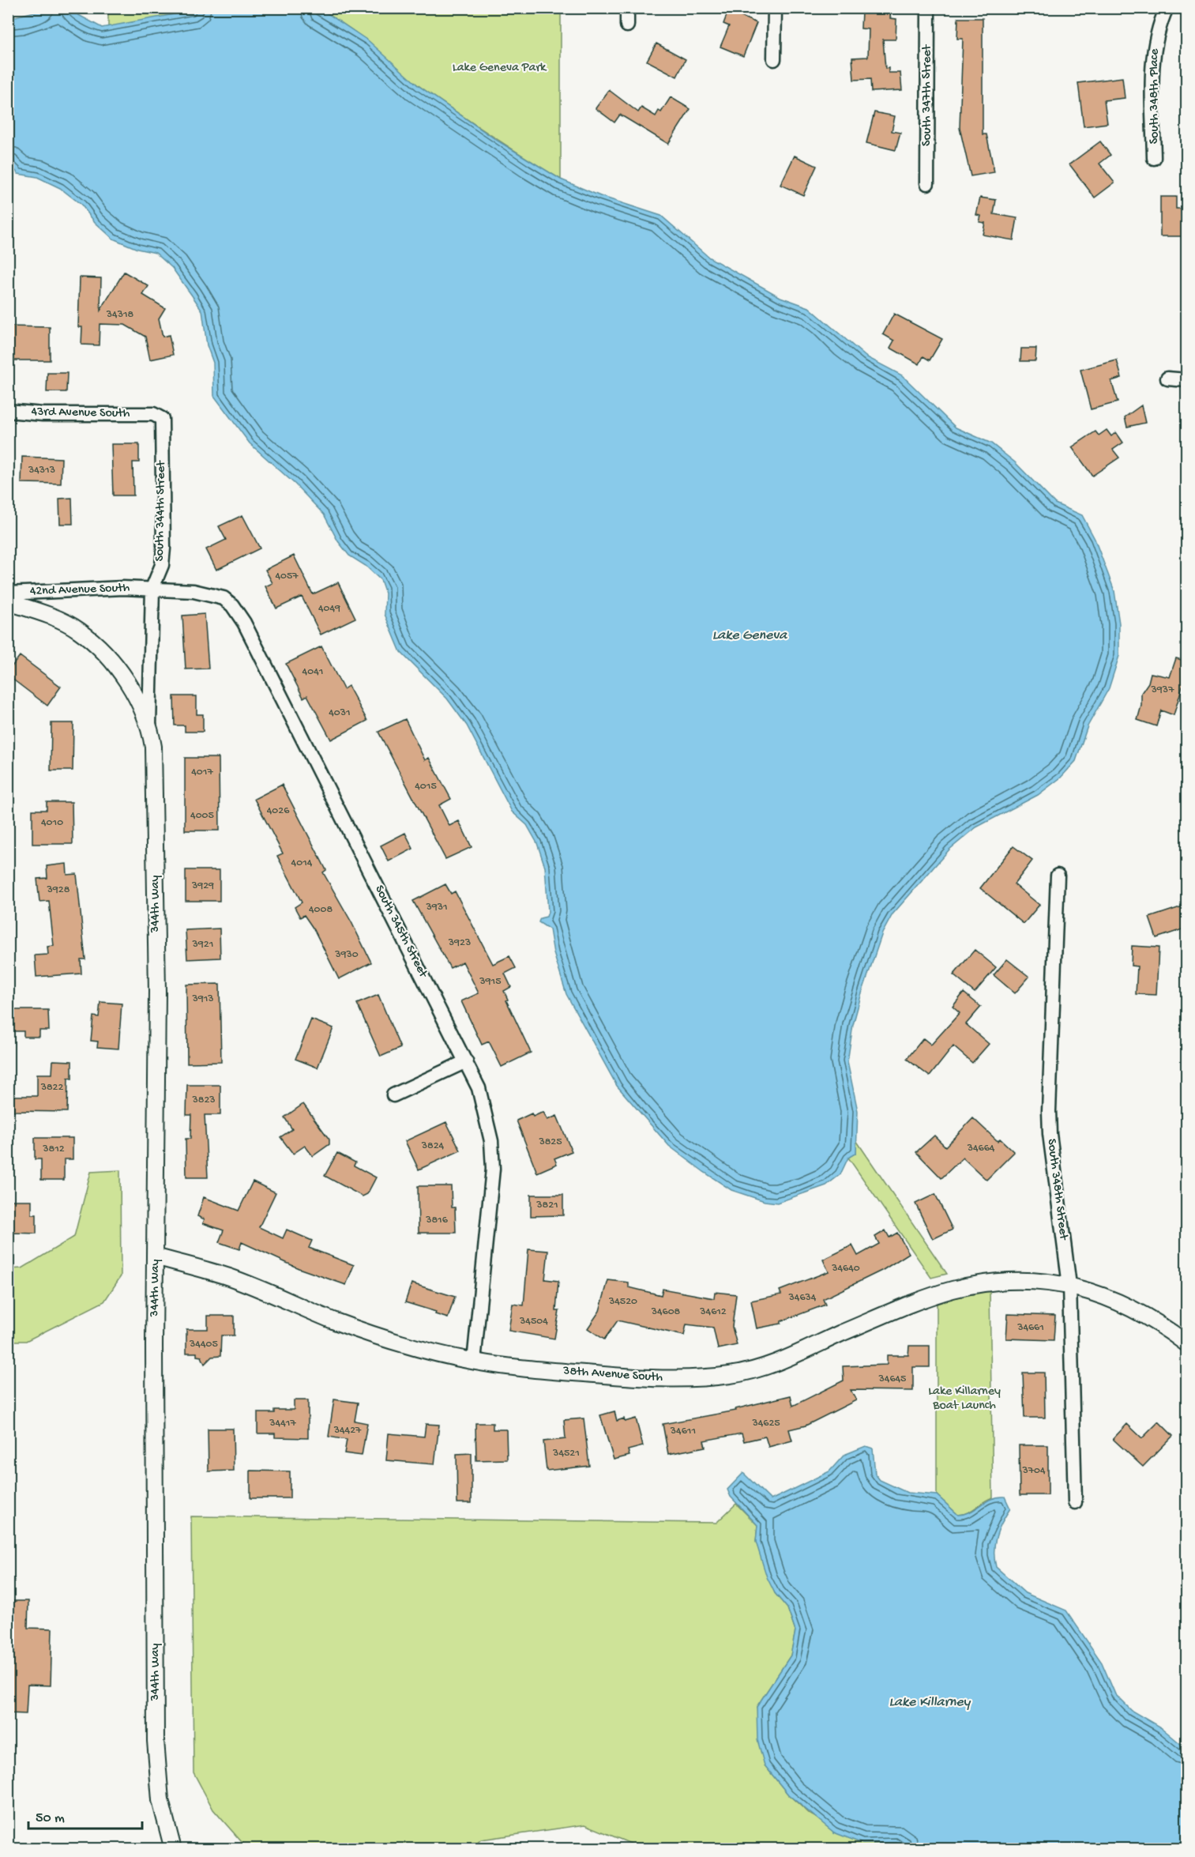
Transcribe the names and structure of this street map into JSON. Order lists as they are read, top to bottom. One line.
{"streets":{"street":["South 347th Street","South 348th Place","43rd Avenue South","South 344th Street","42nd Avenue South","344th Way","South 345th Street","South 348th Street","38th Avenue South"]},"crossings":[["43rd Avenue South","South 344th Street"],["South 344th Street","42nd Avenue South"],["South 344th Street","344th Way"],["South 344th Street","South 345th Street"],["42nd Avenue South","344th Way"],["42nd Avenue South","South 345th Street"],["344th Way","38th Avenue South"],["South 345th Street","38th Avenue South"],["South 348th Street","38th Avenue South"]],"water":["Lake Geneva","Lake Killarney"],"parks":["Lake Geneva Park","Lake Killarney Boat Launch"],"house_numbers":["34318","34313","4057","4049","4041","3937","4031","4017","4015","4026","4005","4010","4014","3929","3928","3931","4008","3923","3921","3930","3915","3913","3822","3823","3825","3824","34664","3812","3821","3816","34640","34634","34520","34608","34612","34504","34661","34405","34645","34417","34625","34427","34611","34521","3704"],"scale_bar":"50 m"}
